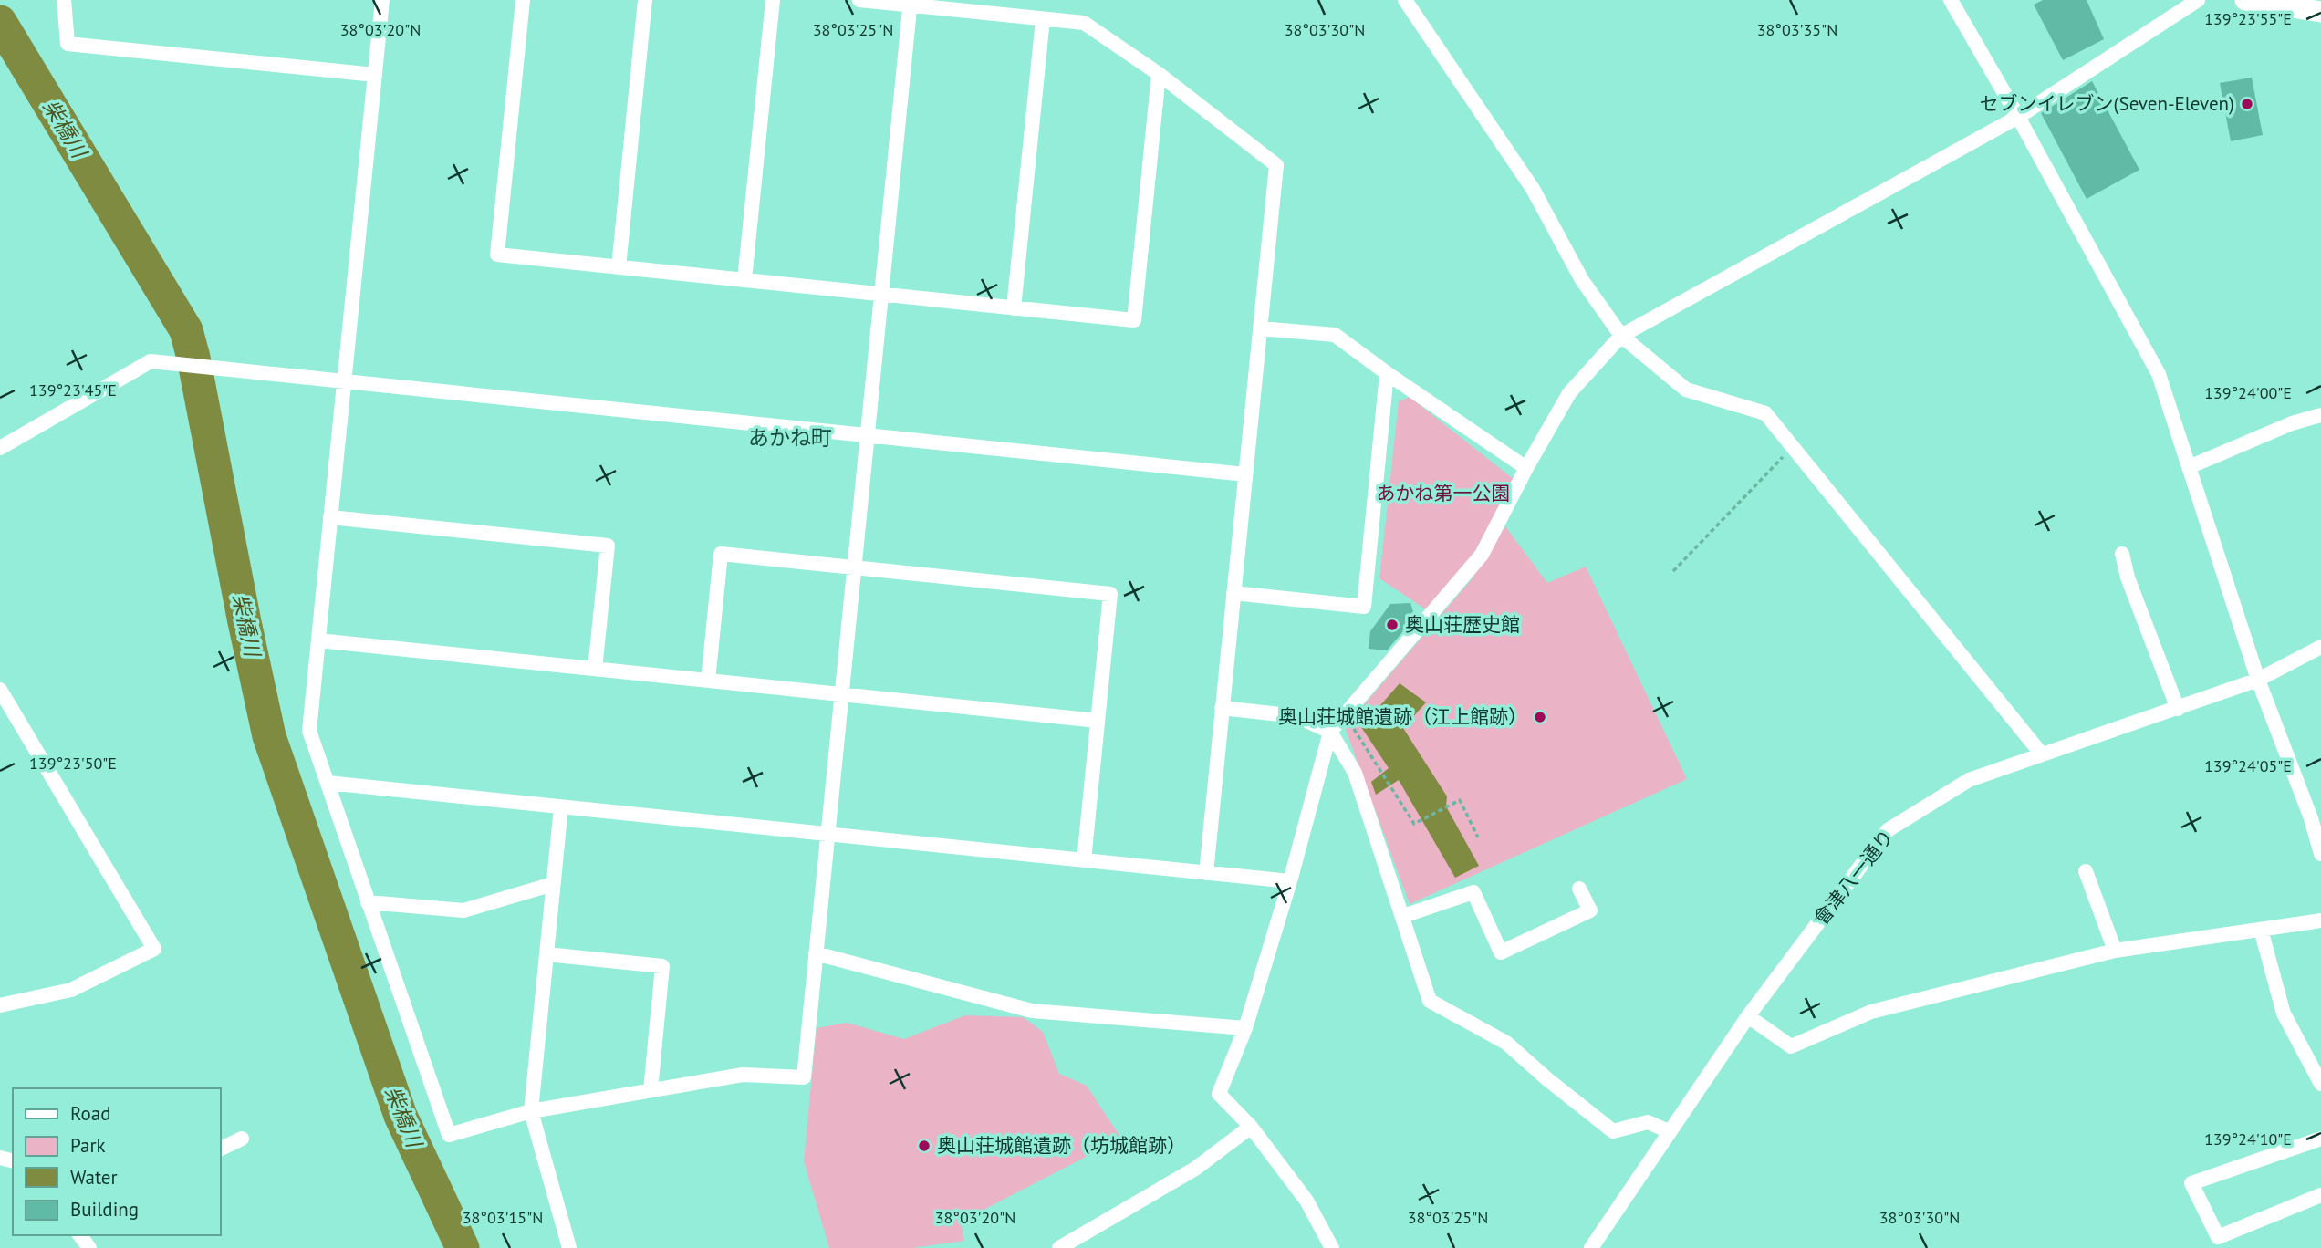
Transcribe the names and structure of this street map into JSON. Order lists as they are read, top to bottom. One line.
{"streets":{"street":["會津八一通り"]},"districts":["あかね町"],"water":["柴橋川"],"parks":["あかね第一公園"],"places":["セブンイレブン(Seven-Eleven)","奥山荘歴史館","奥山荘城館遺跡（江上館跡）","奥山荘城館遺跡（坊城館跡）"],"legend":["Road","Park","Water","Building"],"coordinates":["139°23'55\"E","38°03'35\"N","38°03'20\"N","38°03'25\"N","38°03'30\"N","139°23'45\"E","139°24'00\"E","139°23'50\"E","139°24'05\"E","139°24'10\"E","38°03'15\"N"]}
